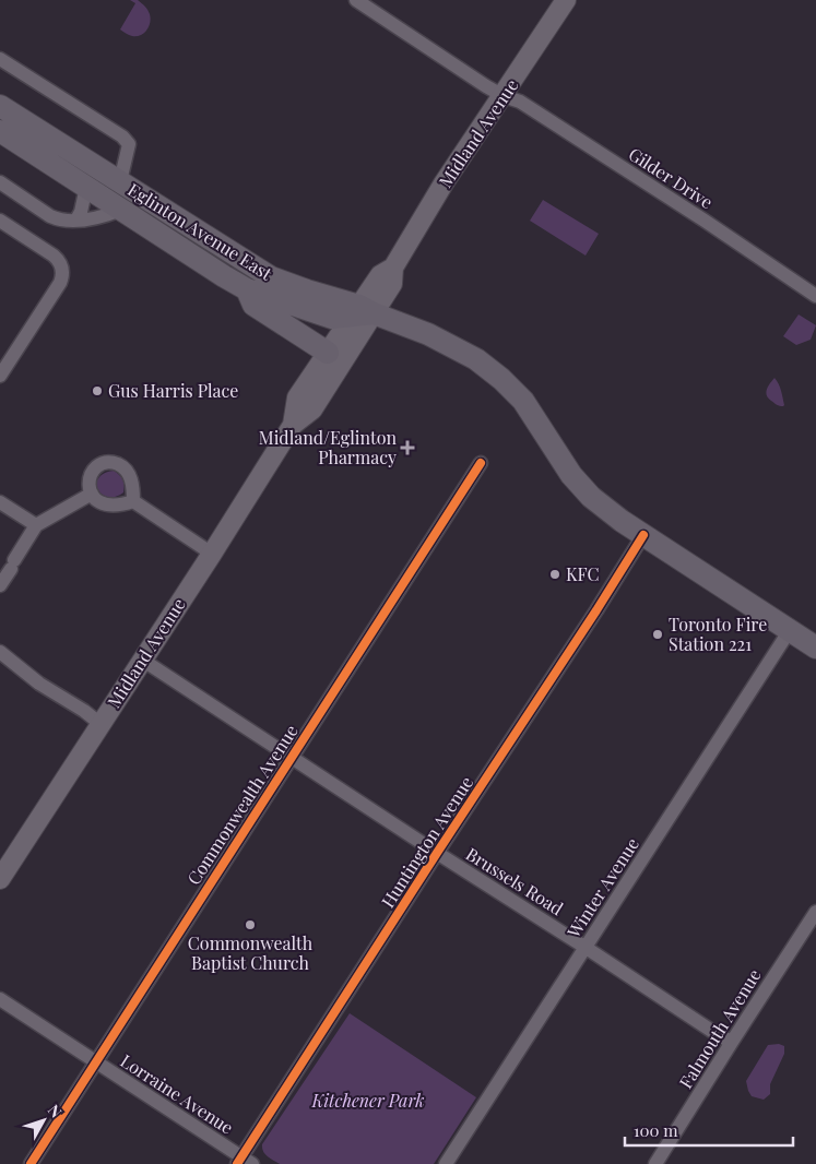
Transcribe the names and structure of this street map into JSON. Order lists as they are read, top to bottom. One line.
{"streets":{"main road":["Midland Avenue","Eglinton Avenue East"],"street":["Gilder Drive","Commonwealth Avenue","Huntington Avenue","Brussels Road","Winter Avenue","Falmouth Avenue","Lorraine Avenue"]},"crossings":[["Midland Avenue","Gilder Drive"],["Midland Avenue","Eglinton Avenue East"],["Midland Avenue","Brussels Road"],["Eglinton Avenue East","Huntington Avenue"],["Eglinton Avenue East","Winter Avenue"],["Commonwealth Avenue","Brussels Road"],["Commonwealth Avenue","Lorraine Avenue"],["Huntington Avenue","Brussels Road"],["Huntington Avenue","Lorraine Avenue"],["Brussels Road","Winter Avenue"],["Brussels Road","Falmouth Avenue"]],"parks":["Kitchener Park"],"places":{"other":["Gus Harris Place","KFC","Toronto Fire Station 221","Commonwealth Baptist Church"],"health":["Midland/Eglinton Pharmacy"]},"scale_bar":"100 m","north":"top right"}
